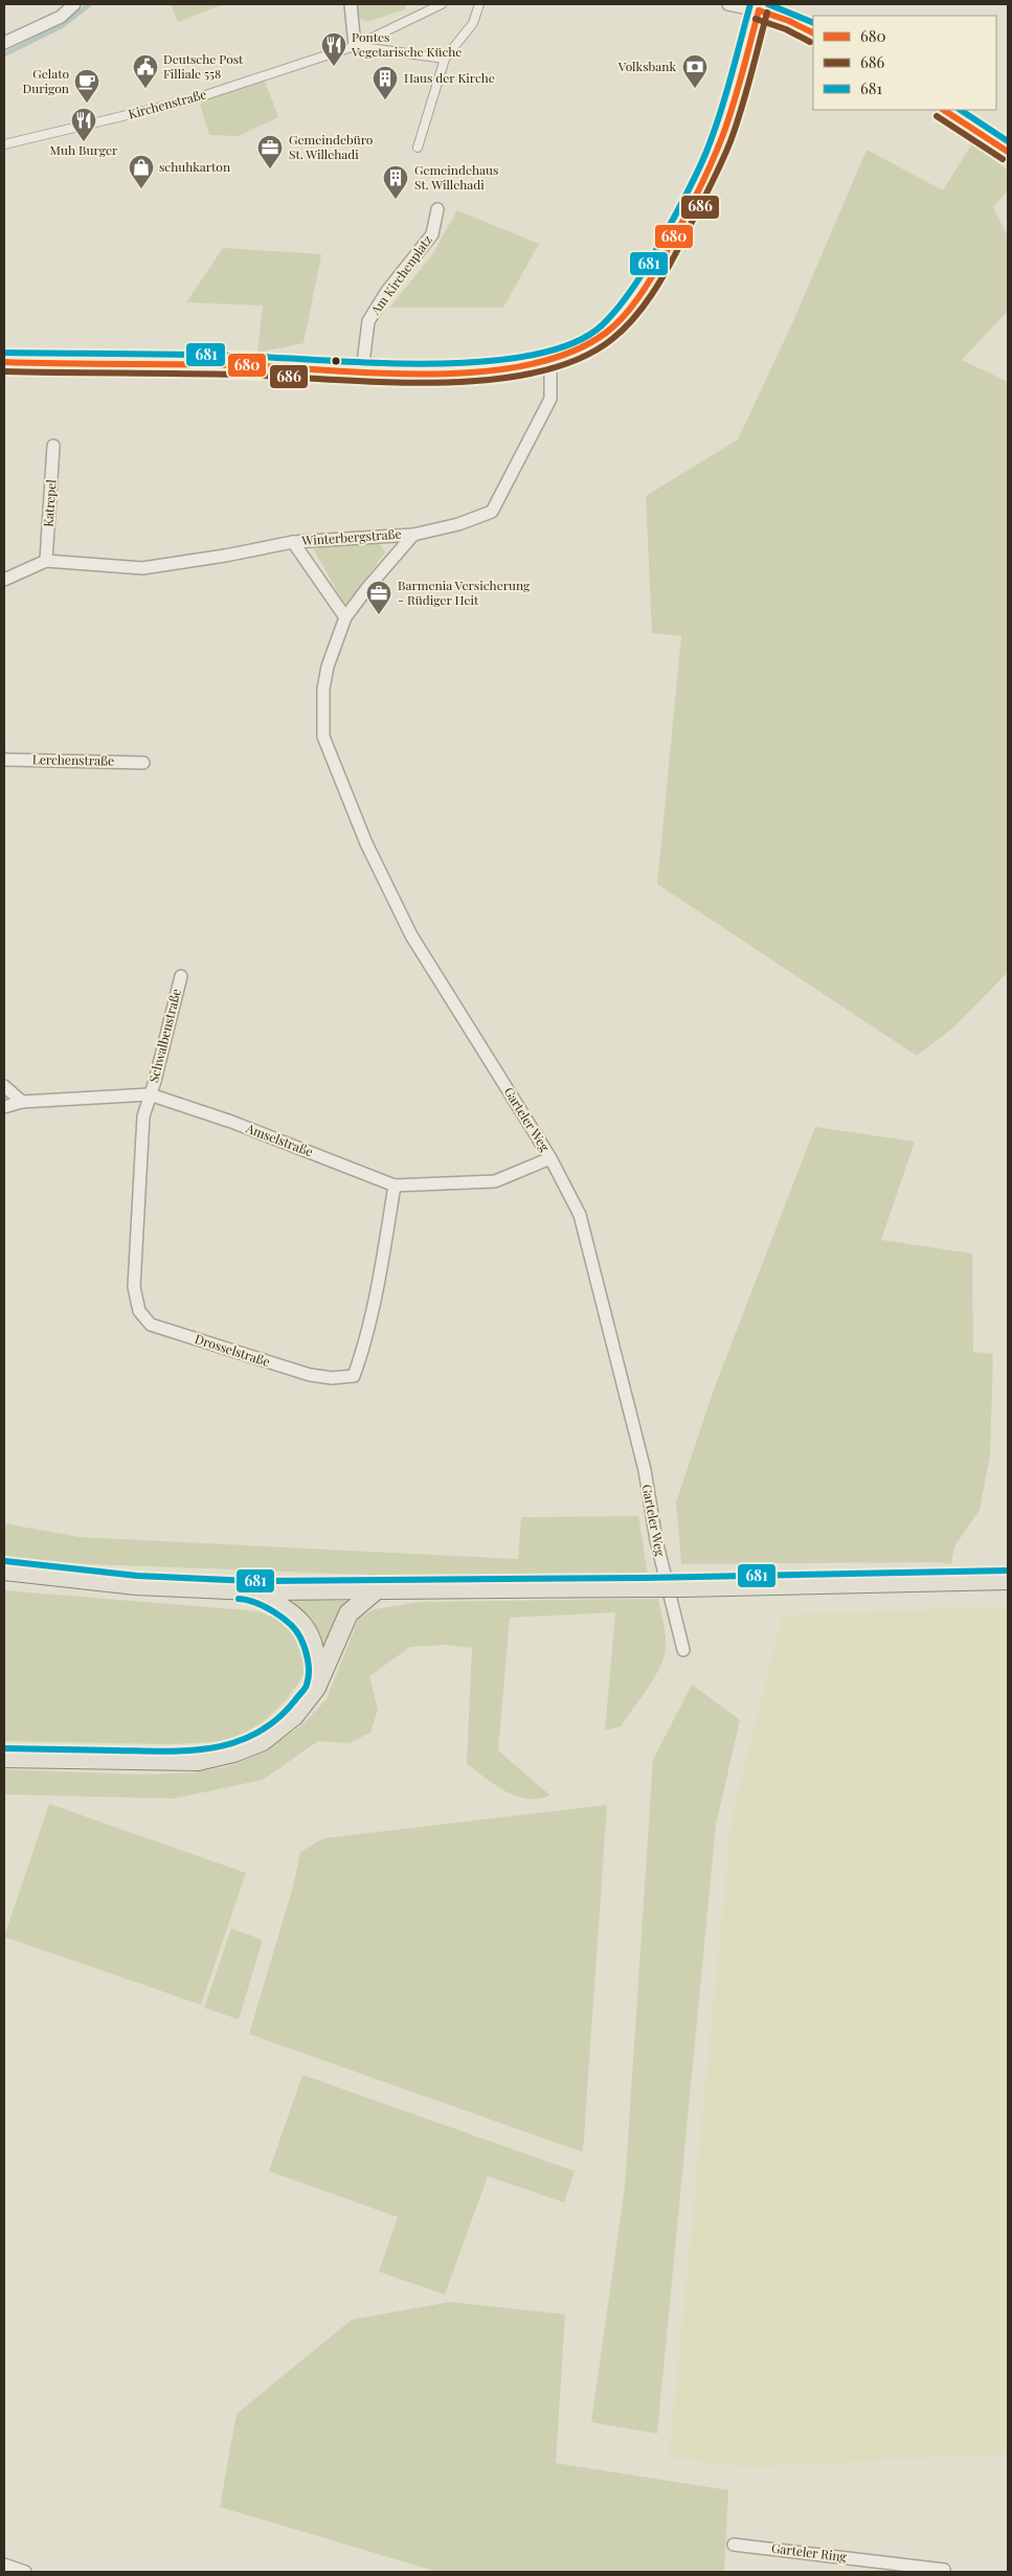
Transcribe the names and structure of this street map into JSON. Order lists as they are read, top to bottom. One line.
{"streets":{"street":["Kirchenstraße","Am Kirchenplatz","Katrepel","Winterbergstraße","Lerchenstraße","Schwalbenstraße","Garteler Weg","Amselstraße","Drosselstraße","Garteler Ring"]},"crossings":[["Katrepel","Winterbergstraße"],["Winterbergstraße","Garteler Weg"],["Schwalbenstraße","Amselstraße"],["Schwalbenstraße","Drosselstraße"],["Garteler Weg","Amselstraße"],["Amselstraße","Drosselstraße"]],"places":{"restaurant":["Pontes Vegetarische Küche","Muh Burger"],"public building":["Deutsche Post Filliale 558"],"bank":["Volksbank"],"building":["Haus der Kirche","Gemeindehaus St. Willehadi"],"cafe":["Gelato Durigon"],"office":["Gemeindebüro St. Willehadi","Barmenia Versicherung - Rüdiger Heit"],"shop":["schuhkarton"]},"lines":["transit line 681","transit line 680","transit line 686"],"legend":["680","686","681"]}
